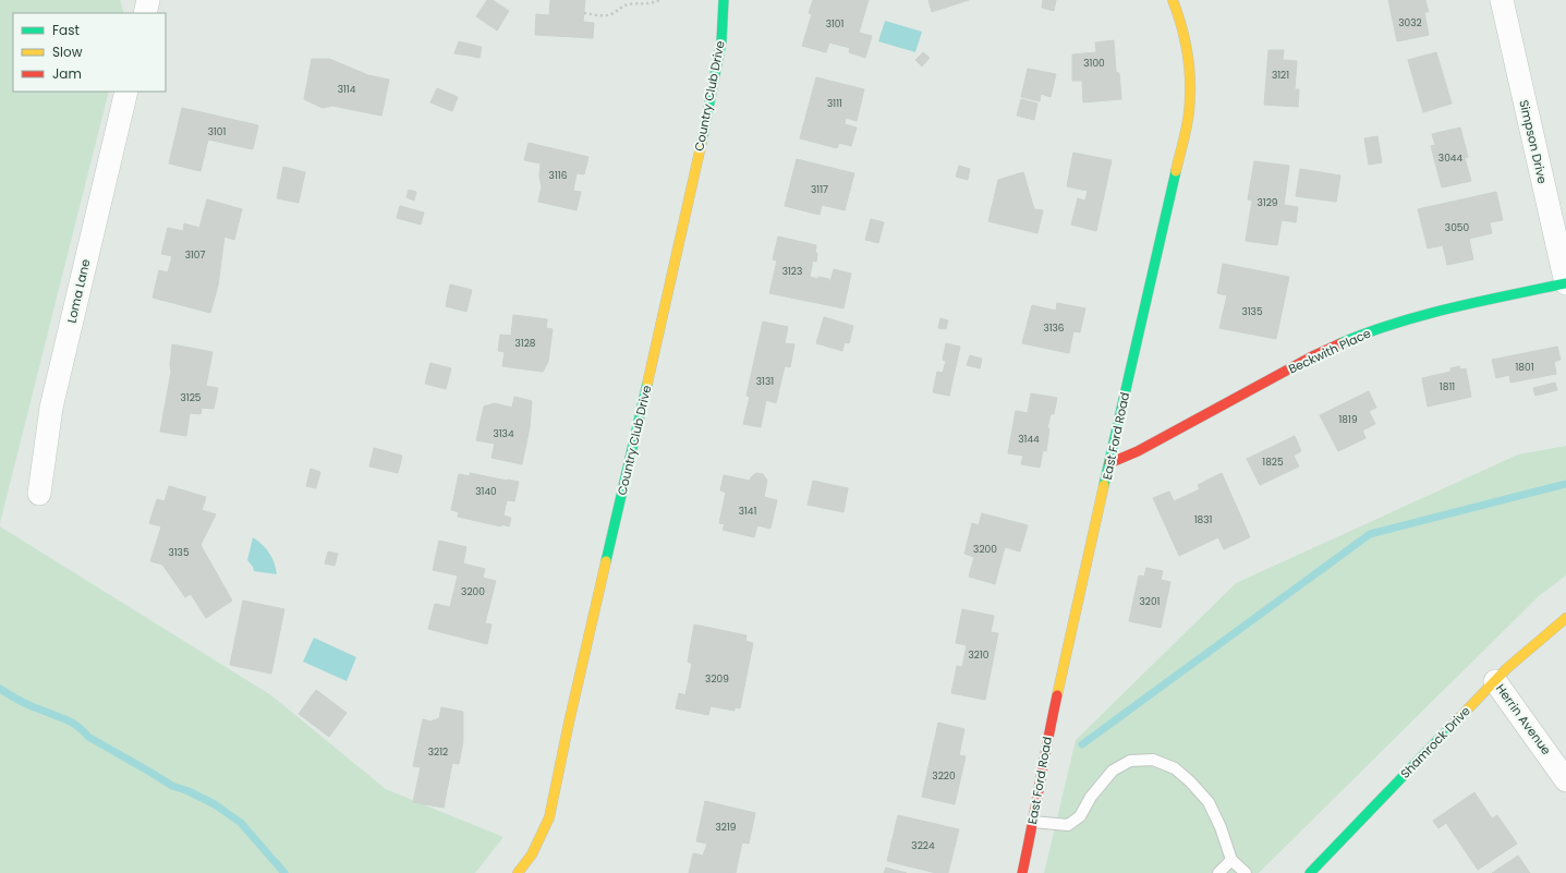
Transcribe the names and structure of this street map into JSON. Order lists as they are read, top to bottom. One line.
{"streets":{"street":["Country Club Drive","Simpson Drive","Loma Lane","Beckwith Place","East Ford Road","Herrin Avenue","Shamrock Drive"]},"crossings":[["Simpson Drive","Beckwith Place"],["Beckwith Place","East Ford Road"],["Herrin Avenue","Shamrock Drive"]],"house_numbers":["3032","3101","3100","3121","3114","3111","3101","3044","3116","3117","3129","3050","3107","3123","3135","3136","3128","1801","3131","1811","3125","1819","3134","3144","1825","3140","3141","1831","3200","3135","3200","3201","3210","3209","3212","3220","3219","3224"],"legend":["Fast","Slow","Jam"]}
